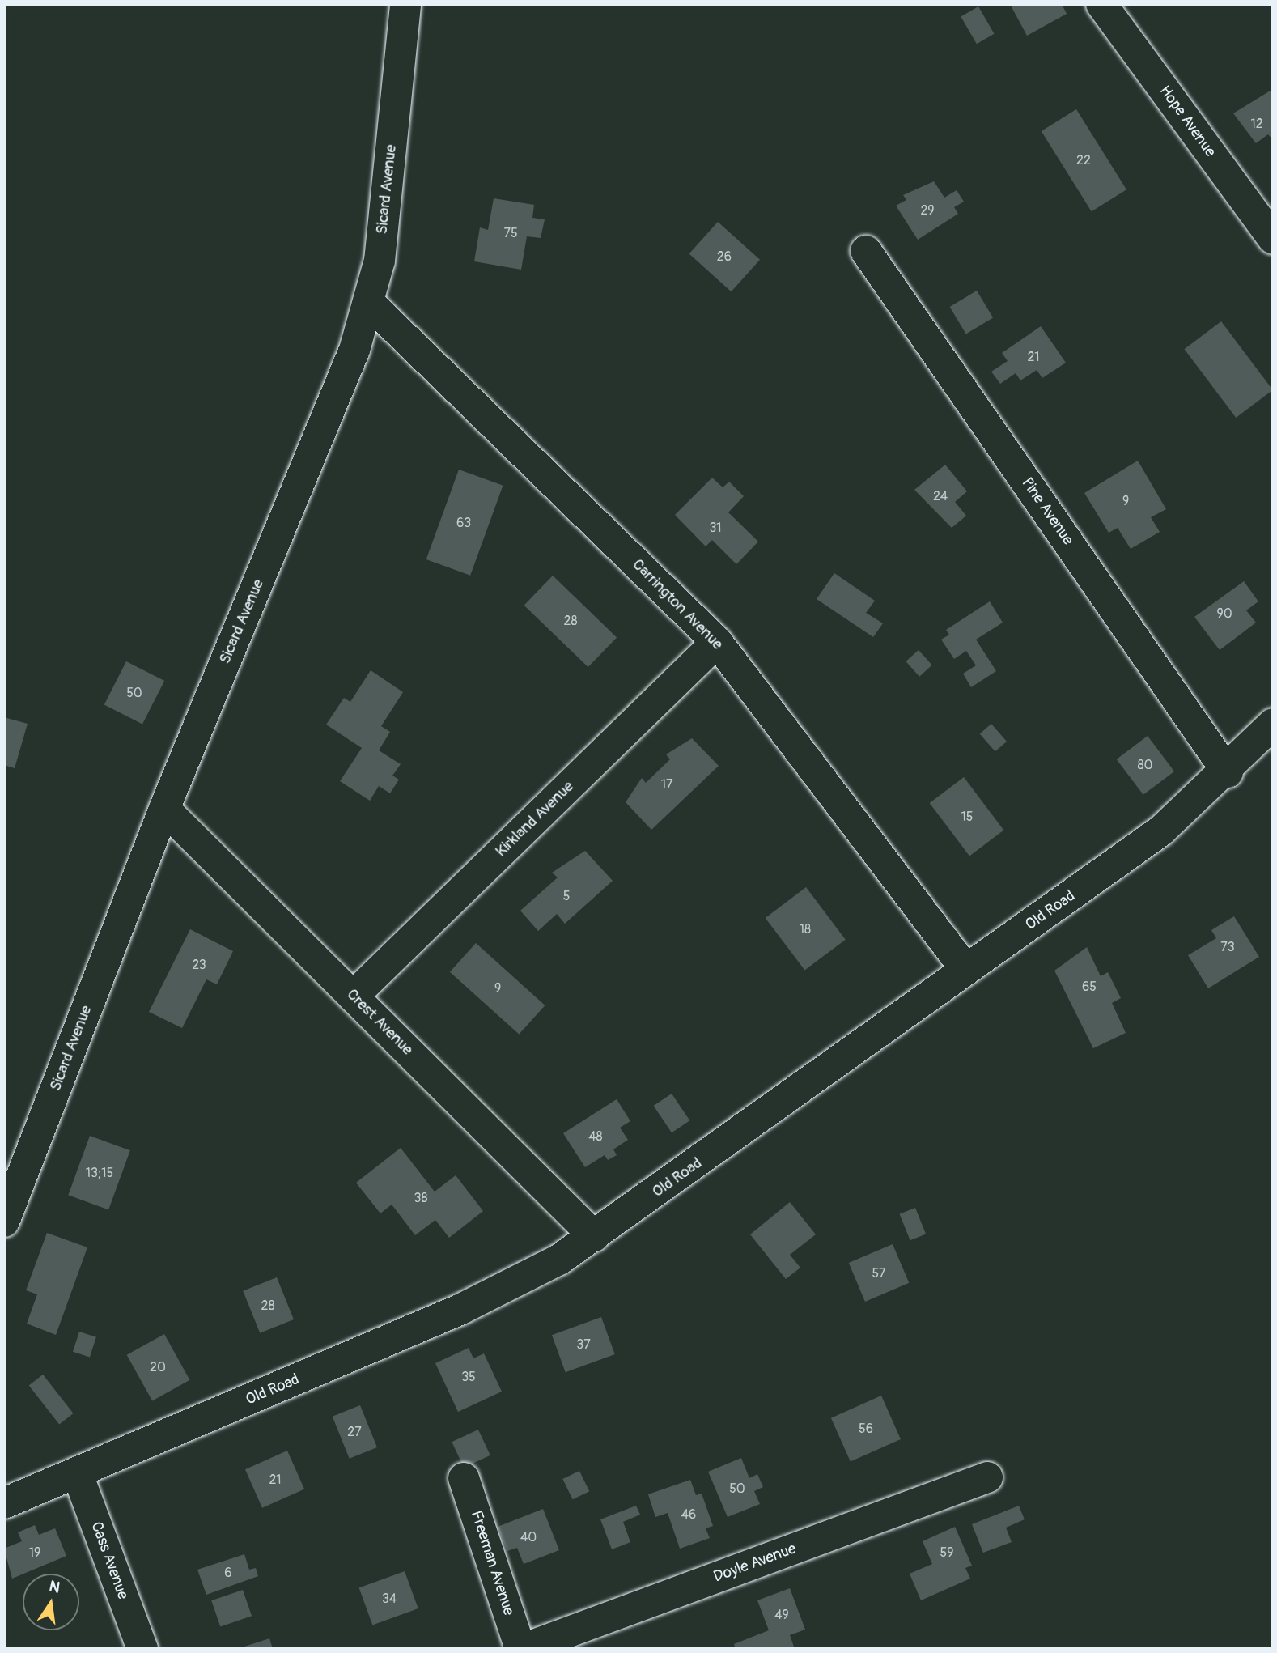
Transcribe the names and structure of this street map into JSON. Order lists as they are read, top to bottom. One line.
{"streets":{"street":["Hope Avenue","Sicard Avenue","Pine Avenue","Carrington Avenue","Kirkland Avenue","Old Road","Crest Avenue","Cass Avenue","Freeman Avenue","Doyle Avenue"]},"crossings":[["Sicard Avenue","Carrington Avenue"],["Sicard Avenue","Crest Avenue"],["Pine Avenue","Old Road"],["Carrington Avenue","Kirkland Avenue"],["Carrington Avenue","Old Road"],["Kirkland Avenue","Crest Avenue"],["Old Road","Crest Avenue"],["Old Road","Cass Avenue"],["Freeman Avenue","Doyle Avenue"]],"house_numbers":["12","22","29","75","26","21","24","9","63","31","90","28","50","80","17","15","5","18","73","23","65","9","48","13;15","38","57","28","37","20","35","56","27","21","50","46","40","19","59","6","34","49"],"north":"top"}
